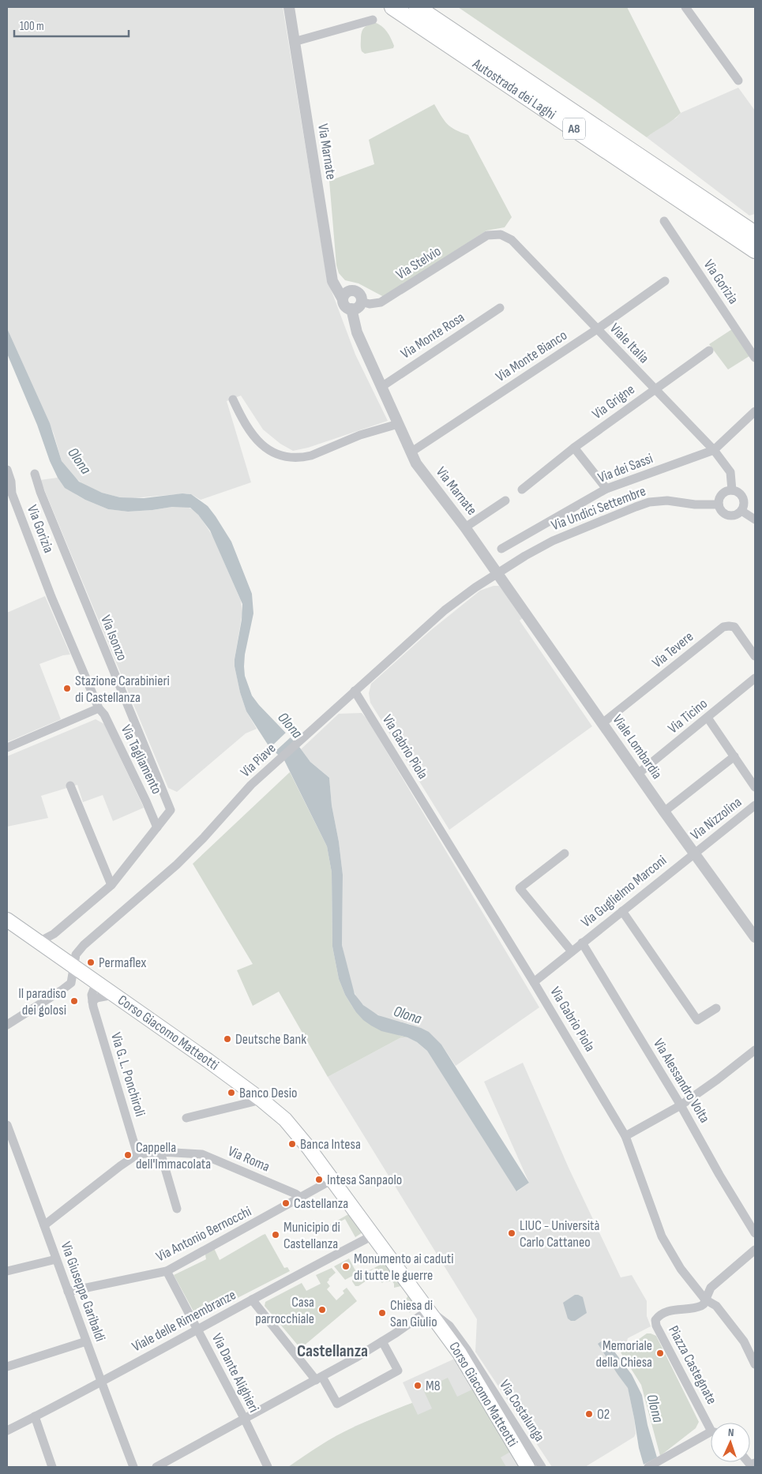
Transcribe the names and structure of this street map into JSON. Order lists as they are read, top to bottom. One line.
{"streets":{"highway":["Autostrada dei Laghi","A8"],"main road":["Corso Giacomo Matteotti"],"street":["Via Marnate","Via Stelvio","Via Gorizia","Via Monte Rosa","Viale Italia","Via Monte Bianco","Via Grigne","Via dei Sassi","Via Undici Settembre","Via Isonzo","Via Tevere","Via Ticino","Via Gabrio Piola","Viale Lombardia","Via Tagliamento","Via Piave","Via Nizzolina","Via Guglielmo Marconi","Via G. L. Ponchiroli","Via Alessandro Volta","Via Roma","Via Antonio Bernocchi","Via Giuseppe Garibaldi","Viale delle Rimembranze","Piazza Castegnate","Via Dante Alighieri","Via Costalunga"]},"crossings":[["Via Marnate","Via Stelvio"],["Via Marnate","Via Monte Rosa"],["Via Marnate","Via Monte Bianco"],["Via Marnate","Via Undici Settembre"],["Via Marnate","Viale Lombardia"],["Via Marnate","Via Piave"],["Via Stelvio","Viale Italia"],["Via Gorizia","Via Tagliamento"],["Viale Italia","Via Monte Bianco"],["Viale Italia","Via Grigne"],["Viale Italia","Via dei Sassi"],["Viale Italia","Via Undici Settembre"],["Via Undici Settembre","Viale Lombardia"],["Via Undici Settembre","Via Piave"],["Via Isonzo","Via Tagliamento"],["Via Isonzo","Corso Giacomo Matteotti"],["Via Tevere","Viale Lombardia"],["Via Ticino","Viale Lombardia"],["Via Gabrio Piola","Via Piave"],["Via Gabrio Piola","Via Guglielmo Marconi"],["Via Gabrio Piola","Piazza Castegnate"],["Viale Lombardia","Via Piave"],["Viale Lombardia","Via Nizzolina"],["Viale Lombardia","Via Guglielmo Marconi"],["Via Piave","Corso Giacomo Matteotti"],["Via Nizzolina","Via Guglielmo Marconi"],["Via Guglielmo Marconi","Via Alessandro Volta"],["Corso Giacomo Matteotti","Via G. L. Ponchiroli"],["Corso Giacomo Matteotti","Via Antonio Bernocchi"],["Corso Giacomo Matteotti","Viale delle Rimembranze"],["Corso Giacomo Matteotti","Via Costalunga"],["Via G. L. Ponchiroli","Via Roma"],["Via Roma","Via Antonio Bernocchi"],["Via Roma","Via Giuseppe Garibaldi"],["Via Antonio Bernocchi","Via Giuseppe Garibaldi"],["Via Antonio Bernocchi","Via Dante Alighieri"],["Via Giuseppe Garibaldi","Viale delle Rimembranze"],["Viale delle Rimembranze","Via Dante Alighieri"]],"districts":["Castellanza"],"water":["Olona"],"places":["Stazione Carabinieri di Castellanza","Permaflex","Il paradiso dei golosi","Deutsche Bank","Banco Desio","Banca Intesa","Cappella dell'Immacolata","Intesa Sanpaolo","Castellanza","LIUC - Università Carlo Cattaneo","Municipio di Castellanza","Monumento ai caduti di tutte le guerre","Casa parrocchiale","Chiesa di San Giulio","Memoriale della Chiesa","M8","O2"],"scale_bar":"100 m","north":"top"}
